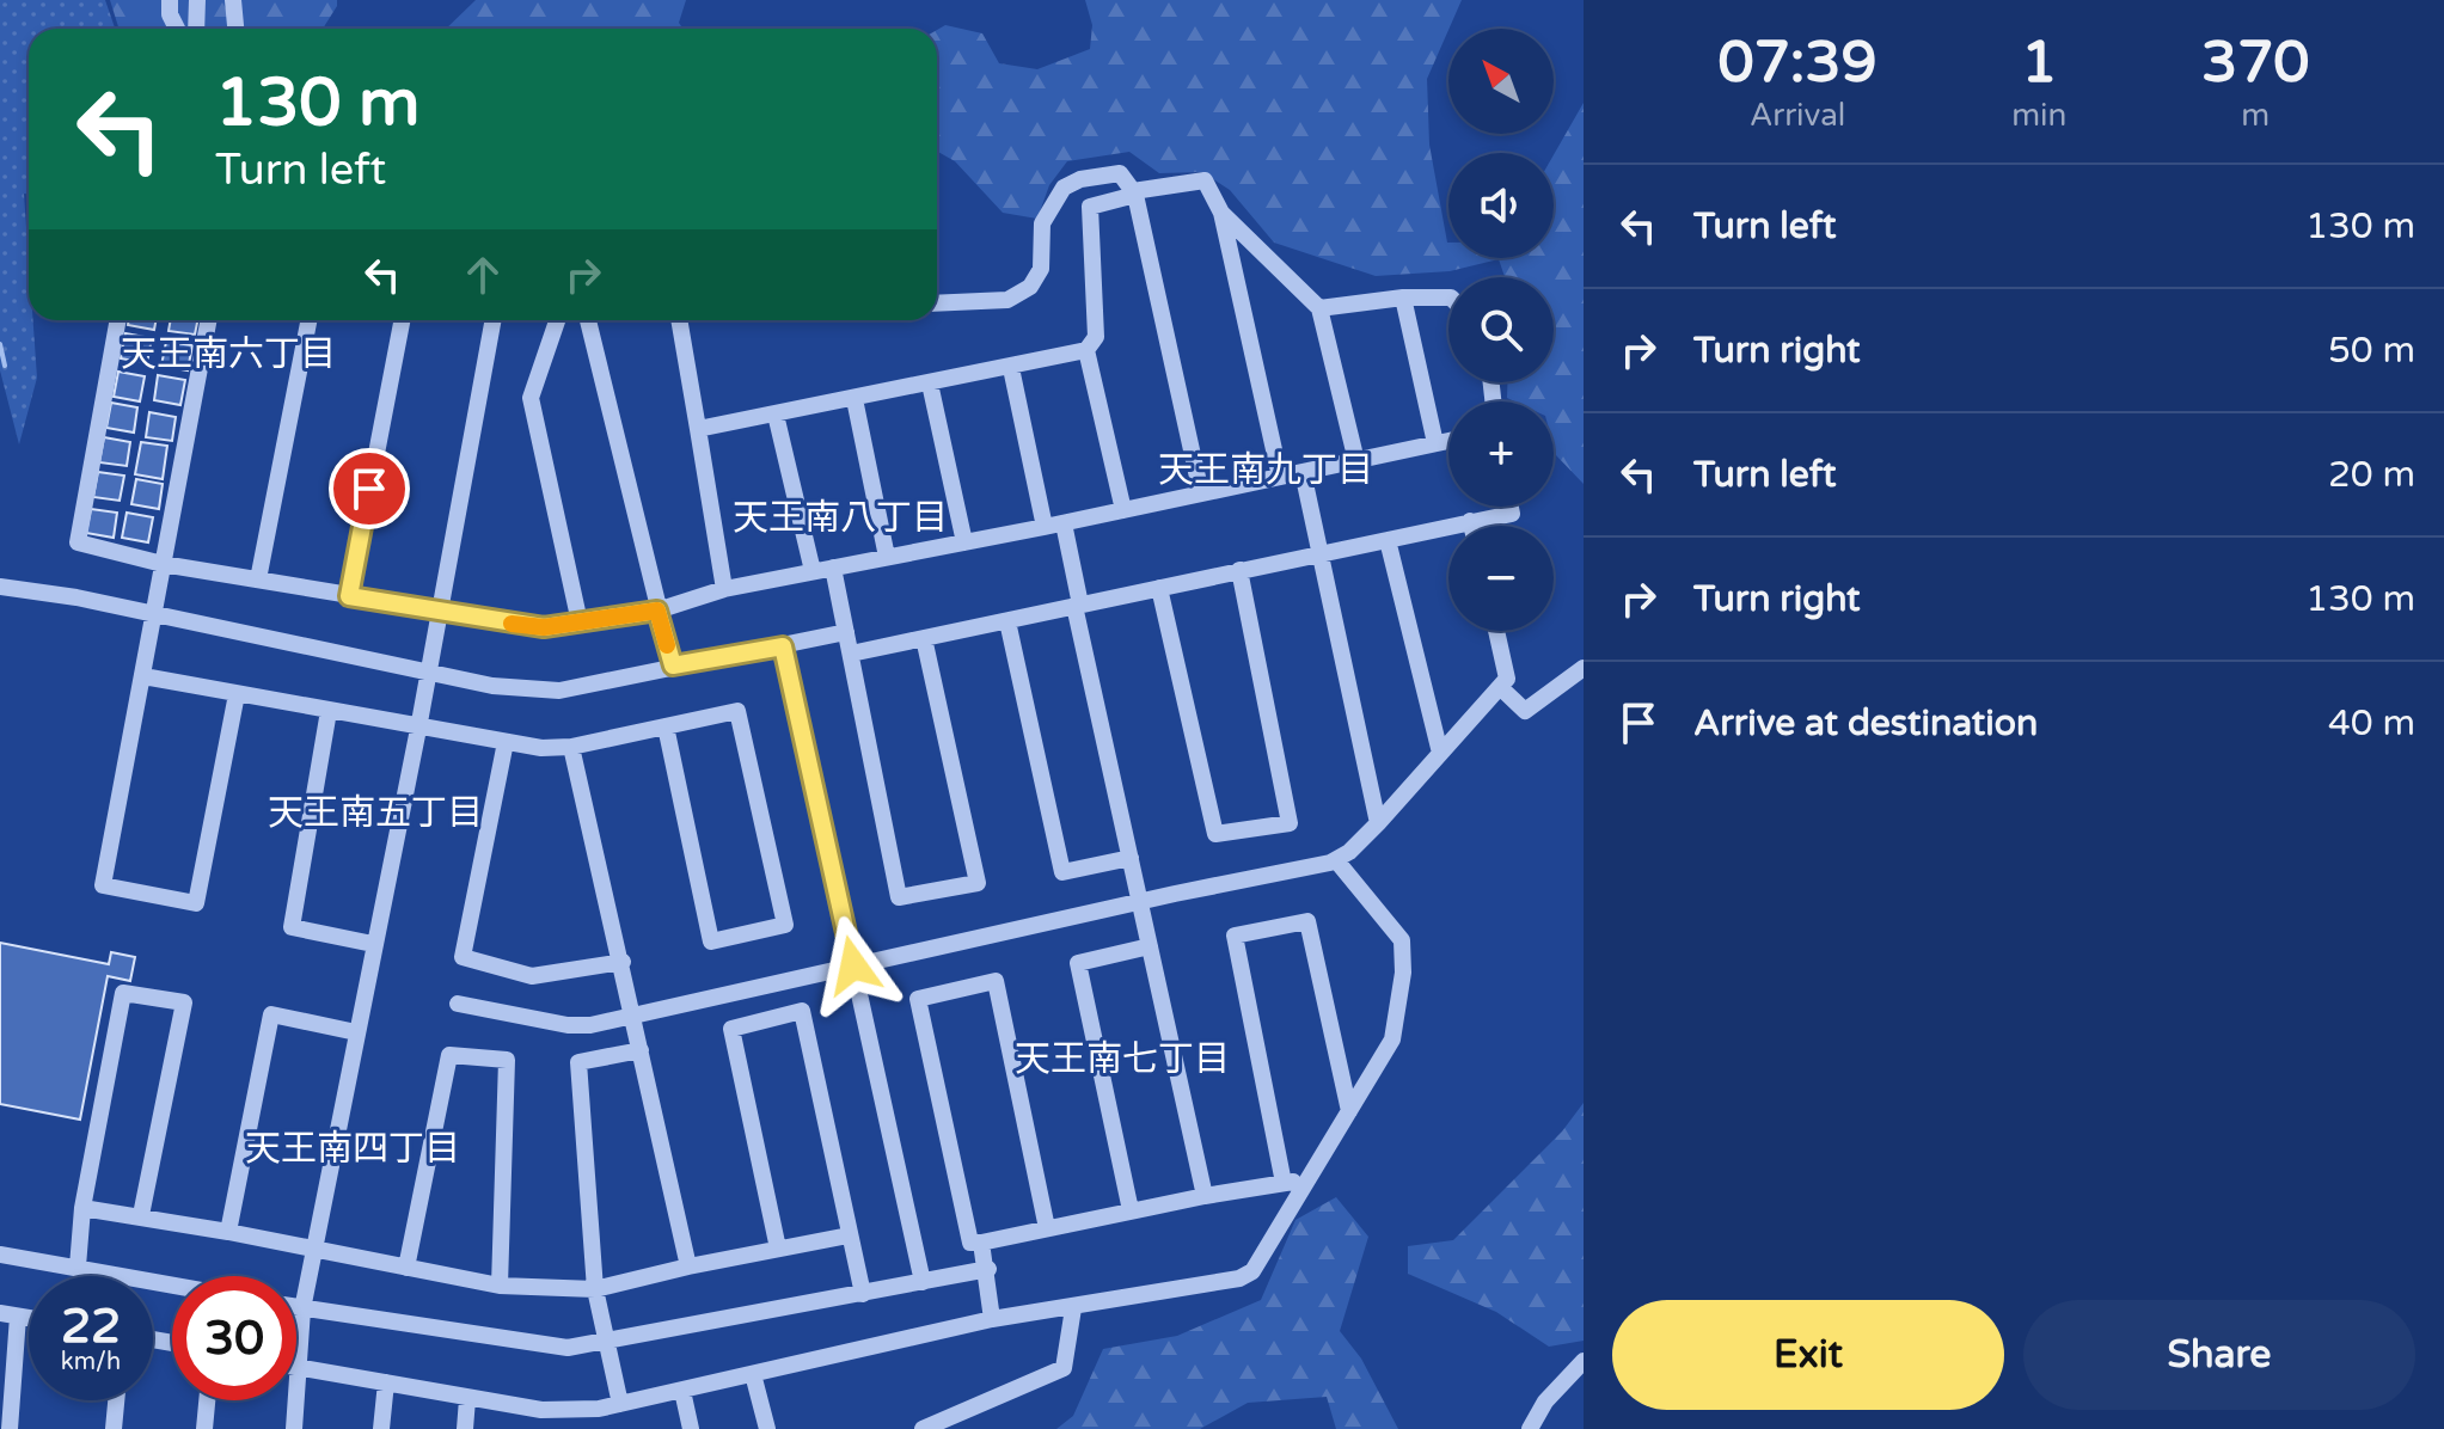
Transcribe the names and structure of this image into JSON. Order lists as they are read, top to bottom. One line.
{"districts":["天王南六丁目","天王南九丁目","天王南八丁目","天王南五丁目","天王南七丁目","天王南四丁目"],"north":"top left","page":{"eta":["07:39","Arrival","1","min","370","m"],"map_buttons":["+","−"],"turn":["130 m","Turn left"],"list":[{"name":"Turn left","value":"130 m"},{"name":"Turn right","value":"50 m"},{"name":"Turn left","value":"20 m"},{"name":"Turn right","value":"130 m"},{"name":"Arrive at destination","value":"40 m"}],"speed":"22 km/h","limit":"30","buttons":["Exit","Share"]}}
